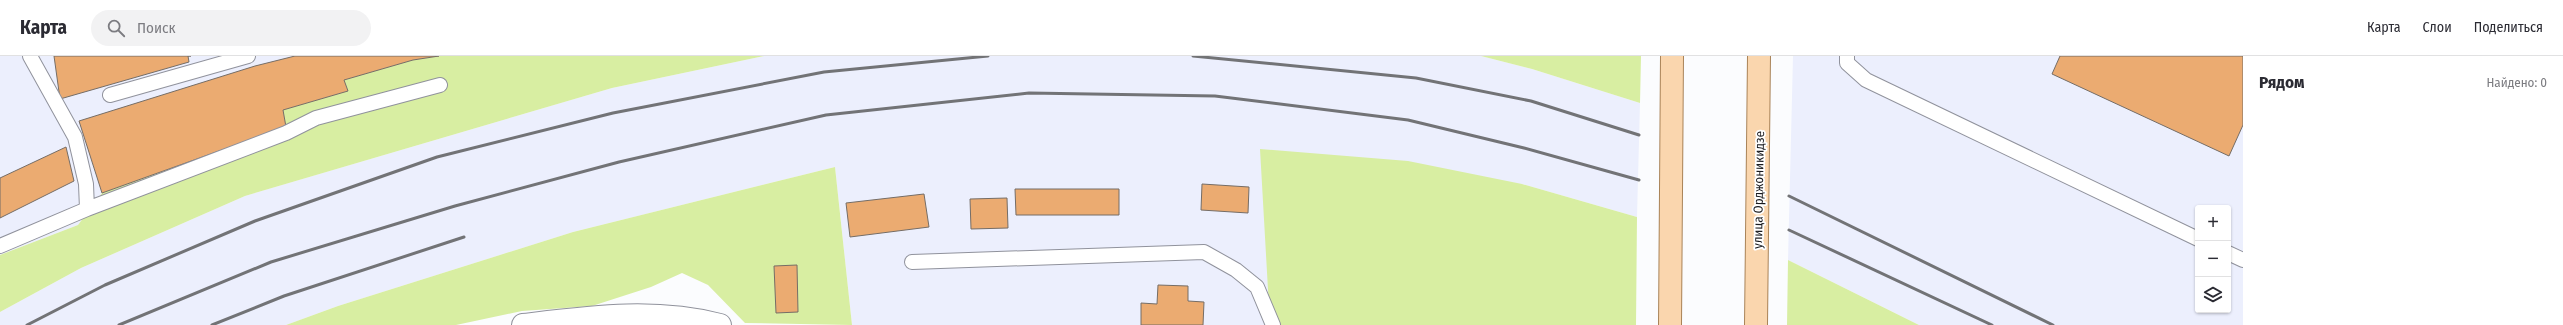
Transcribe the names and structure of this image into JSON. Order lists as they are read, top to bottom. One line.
{"streets":{"main road":["улица Орджоникидзе"]},"page":{"header":"Карта","search":"Поиск","nav":["Карта","Слои","Поделиться"],"heading":["Рядом","Найдено: 0"],"map_buttons":["+","−"]}}
